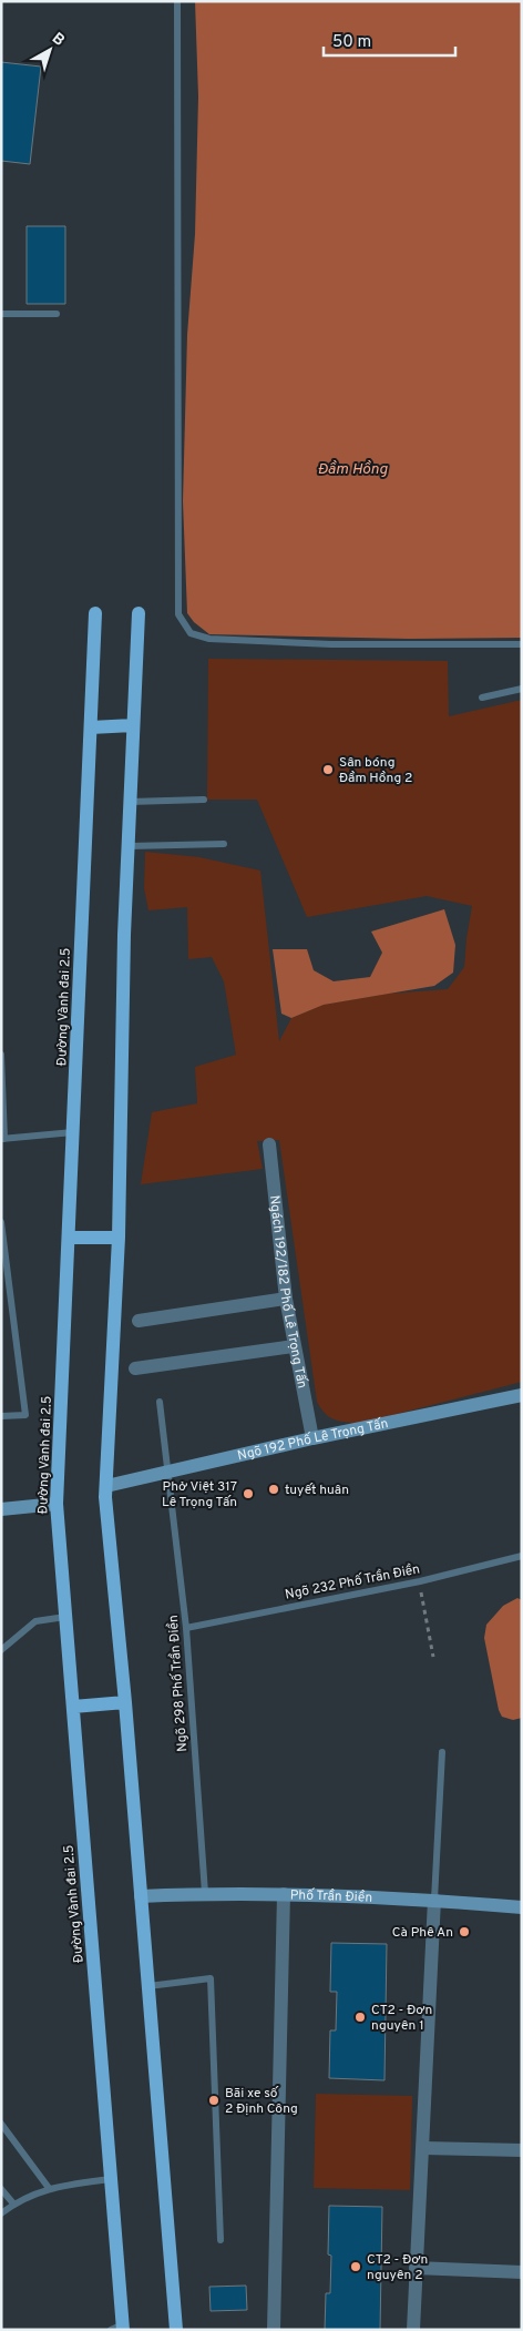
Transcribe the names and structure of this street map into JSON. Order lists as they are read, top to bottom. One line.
{"streets":{"main road":["Đường Vành đai 2.5"],"street":["Ngách 192/182 Phố Lê Trọng Tấn","Ngõ 192 Phố Lê Trọng Tấn","Phố Trần Điền"],"lane":["Ngõ 232 Phố Trần Điền","Ngõ 298 Phố Trần Điền"]},"crossings":[["Ngách 192/182 Phố Lê Trọng Tấn","Ngõ 192 Phố Lê Trọng Tấn"],["Ngõ 192 Phố Lê Trọng Tấn","Ngõ 298 Phố Trần Điền"],["Ngõ 232 Phố Trần Điền","Ngõ 298 Phố Trần Điền"],["Ngõ 298 Phố Trần Điền","Phố Trần Điền"]],"water":["Đầm Hồng"],"places":["Sân bóng Đầm Hồng 2","tuyết huân","Phở Việt 317 Lê Trọng Tấn","Cà Phê An","CT2 - Đơn nguyên 1","Bãi xe số 2 Định Công","CT2 - Đơn nguyên 2"],"scale_bar":"50 m","north":"top right"}
